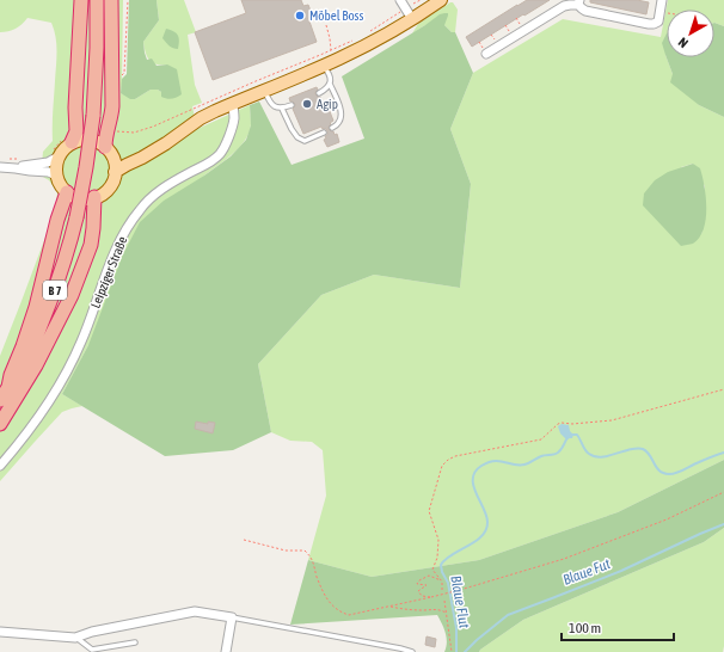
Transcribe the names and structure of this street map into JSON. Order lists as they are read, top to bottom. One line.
{"streets":{"highway":["B 7"],"street":["Leipziger Straße"]},"water":["Blaue Fut","Blaue Flut"],"places":["Möbel Boss","Agip"],"scale_bar":"100 m","north":"bottom left"}
